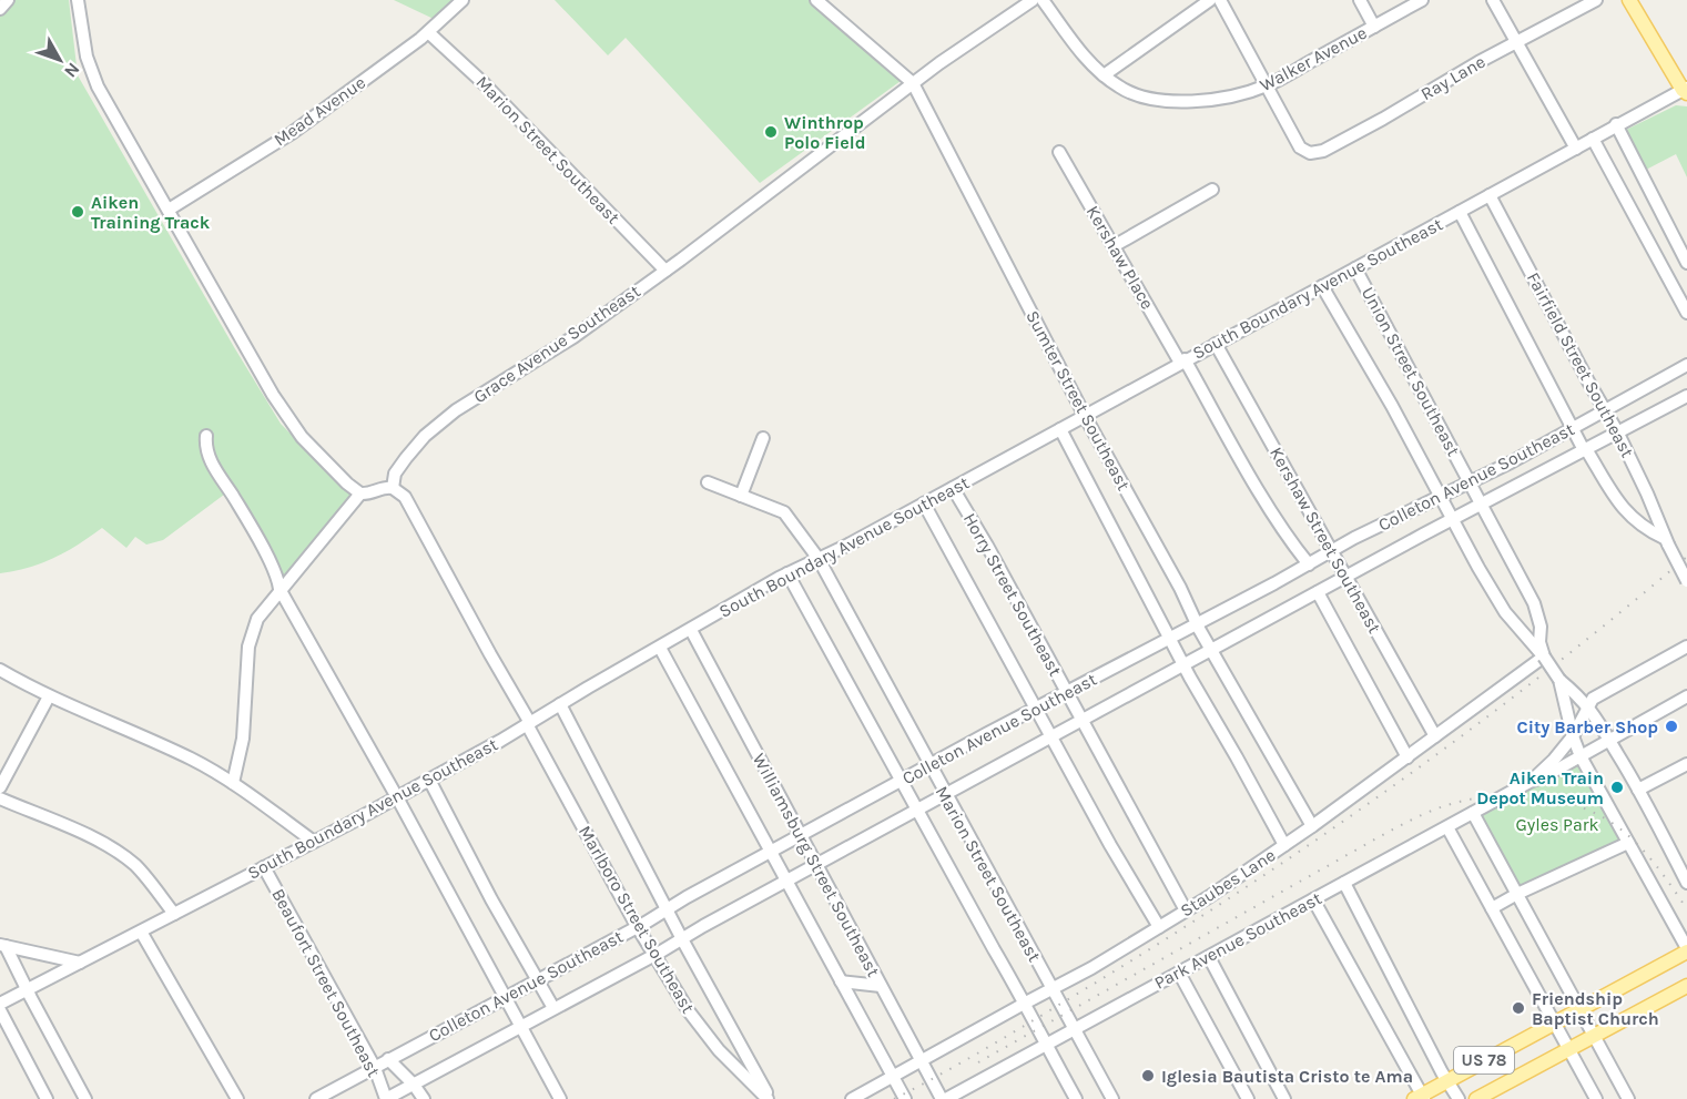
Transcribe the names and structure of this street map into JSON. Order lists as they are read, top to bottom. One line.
{"streets":{"main road":["US 78"],"street":["Walker Avenue","Ray Lane","Mead Avenue","Marion Street Southeast","Kershaw Place","South Boundary Avenue Southeast","Grace Avenue Southeast","Fairfield Street Southeast","Union Street Southeast","Sumter Street Southeast","Colleton Avenue Southeast","Kershaw Street Southeast","Horry Street Southeast","Williamsburg Street Southeast","Staubes Lane","Marlboro Street Southeast","Park Avenue Southeast","Beaufort Street Southeast"]},"crossings":[["Walker Avenue","Ray Lane"],["Mead Avenue","Marion Street Southeast"],["Marion Street Southeast","South Boundary Avenue Southeast"],["Marion Street Southeast","Grace Avenue Southeast"],["Marion Street Southeast","Colleton Avenue Southeast"],["Marion Street Southeast","Staubes Lane"],["Marion Street Southeast","Park Avenue Southeast"],["Kershaw Place","South Boundary Avenue Southeast"],["Kershaw Place","Kershaw Street Southeast"],["South Boundary Avenue Southeast","Fairfield Street Southeast"],["South Boundary Avenue Southeast","Union Street Southeast"],["South Boundary Avenue Southeast","Sumter Street Southeast"],["South Boundary Avenue Southeast","Kershaw Street Southeast"],["South Boundary Avenue Southeast","Horry Street Southeast"],["South Boundary Avenue Southeast","Williamsburg Street Southeast"],["South Boundary Avenue Southeast","Marlboro Street Southeast"],["South Boundary Avenue Southeast","Beaufort Street Southeast"],["Grace Avenue Southeast","Sumter Street Southeast"],["Grace Avenue Southeast","Marlboro Street Southeast"],["Fairfield Street Southeast","Colleton Avenue Southeast"],["Union Street Southeast","Colleton Avenue Southeast"],["Union Street Southeast","Staubes Lane"],["Union Street Southeast","Park Avenue Southeast"],["Union Street Southeast","US 78"],["Sumter Street Southeast","Colleton Avenue Southeast"],["Sumter Street Southeast","Staubes Lane"],["Colleton Avenue Southeast","Kershaw Street Southeast"],["Colleton Avenue Southeast","Horry Street Southeast"],["Colleton Avenue Southeast","Williamsburg Street Southeast"],["Colleton Avenue Southeast","Marlboro Street Southeast"],["Colleton Avenue Southeast","Beaufort Street Southeast"],["Kershaw Street Southeast","Staubes Lane"],["Horry Street Southeast","Staubes Lane"],["Williamsburg Street Southeast","Staubes Lane"],["Williamsburg Street Southeast","Park Avenue Southeast"]],"parks":["Gyles Park"],"places":["Winthrop Polo Field","Aiken Training Track","City Barber Shop","Aiken Train Depot Museum","Friendship Baptist Church","Iglesia Bautista Cristo te Ama"],"north":"bottom right"}
